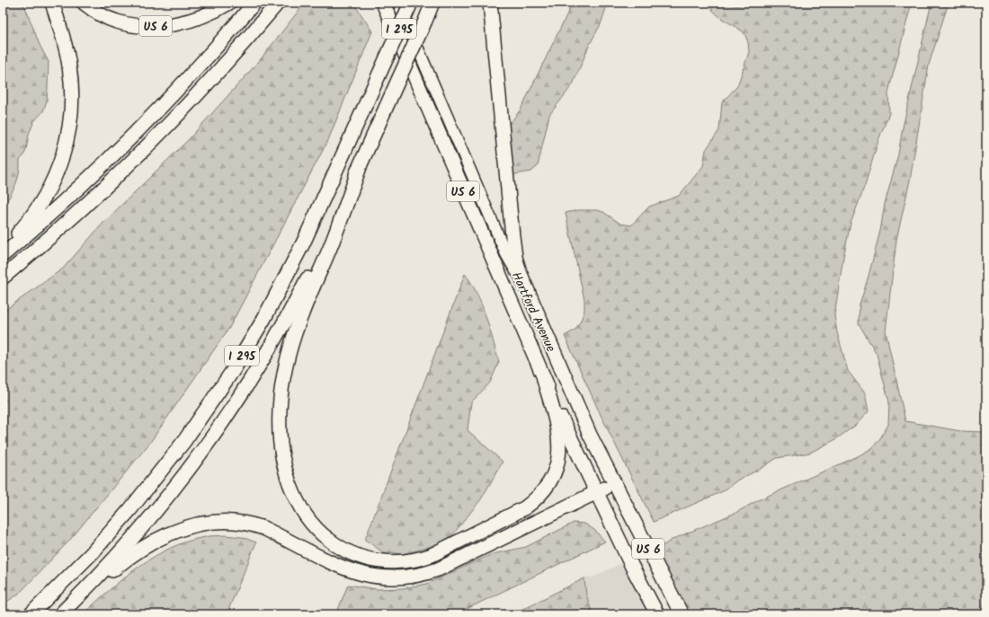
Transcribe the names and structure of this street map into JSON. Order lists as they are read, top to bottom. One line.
{"streets":{"highway":["US 6","I 295","Hartford Avenue"]},"crossings":[["US 6","Hartford Avenue"]]}
